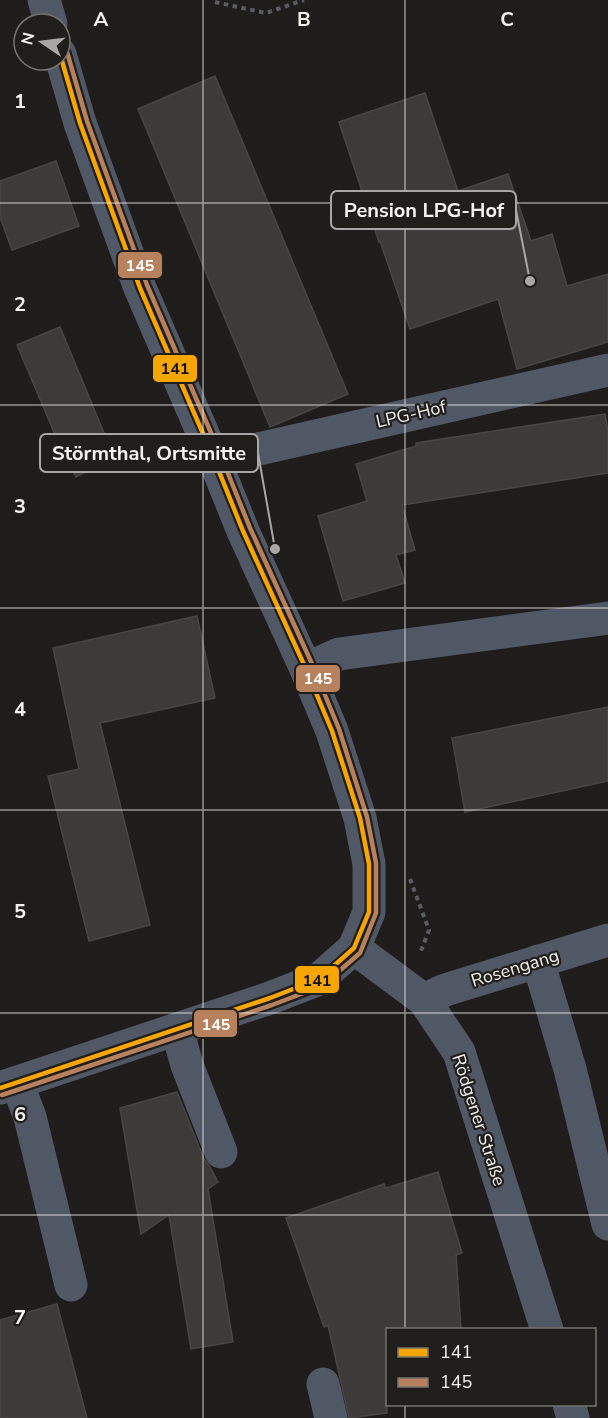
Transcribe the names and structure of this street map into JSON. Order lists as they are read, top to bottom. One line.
{"streets":{"street":["LPG-Hof","Rosengang","Rödgener Straße"]},"crossings":[["Rosengang","Rödgener Straße"]],"places":["Pension LPG-Hof","Störmthal, Ortsmitte"],"lines":["transit line 145","transit line 141"],"legend":["141","145"],"north":"left","grid":{"columns":["A","B","C"],"rows":["1","2","3","4","5","6","7"]}}
